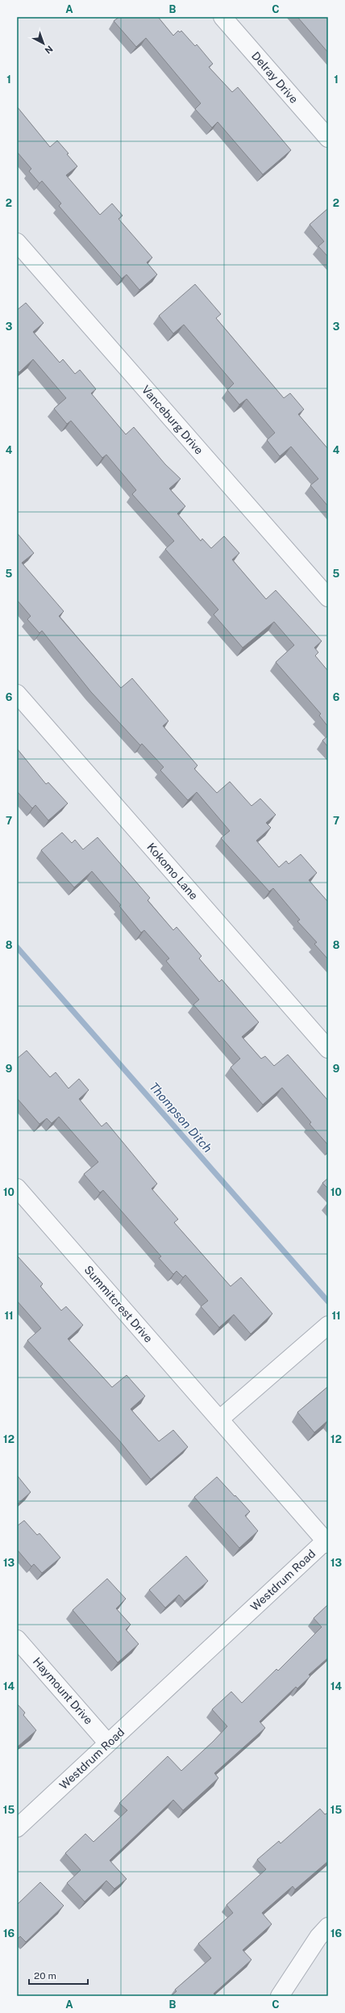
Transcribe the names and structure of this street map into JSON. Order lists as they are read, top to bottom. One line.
{"streets":{"street":["Delray Drive","Vanceburg Drive","Kokomo Lane","Summitcrest Drive","Westdrum Road","Haymount Drive"]},"crossings":[["Summitcrest Drive","Westdrum Road"],["Westdrum Road","Haymount Drive"]],"water":["Thompson Ditch"],"scale_bar":"20 m","north":"bottom right","grid":{"columns":["A","B","C"],"rows":["1","2","3","4","5","6","7","8","9","10","11","12","13","14","15","16"]}}
